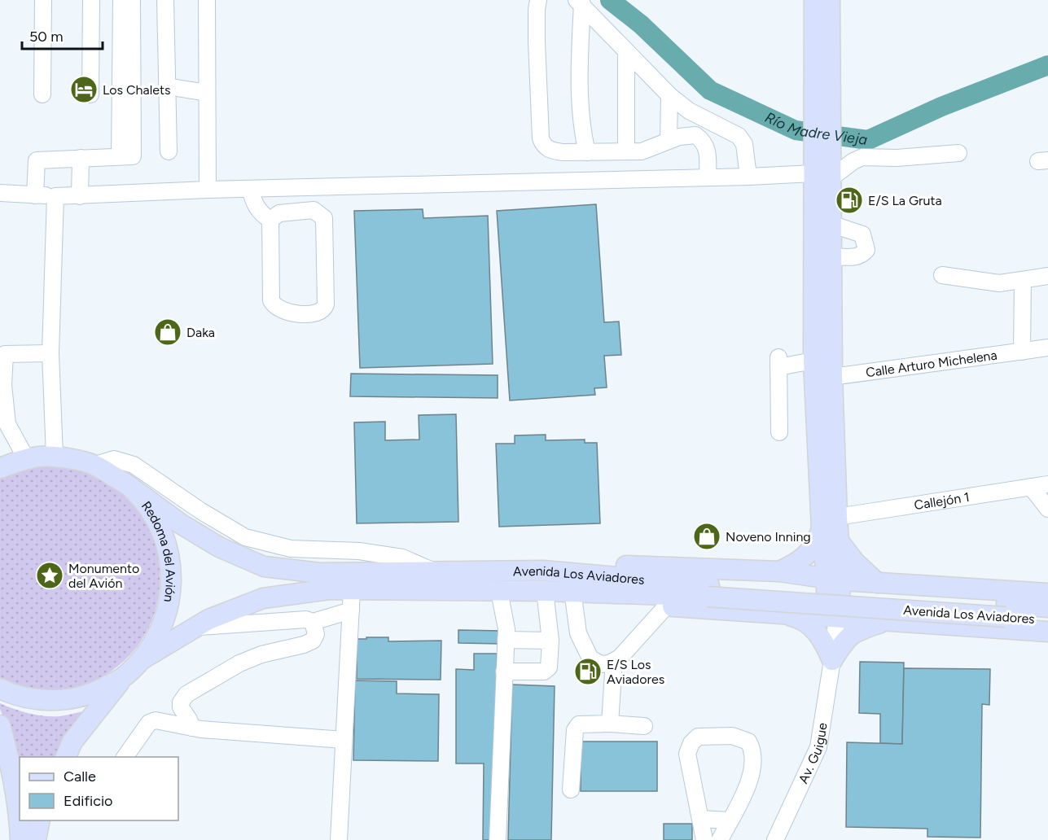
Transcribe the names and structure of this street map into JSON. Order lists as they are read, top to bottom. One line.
{"streets":{"main road":["Redoma del Avión","Avenida Los Aviadores"],"street":["Calle Arturo Michelena","Callejón 1","Av. Guigue"]},"crossings":[["Redoma del Avión","Avenida Los Aviadores"]],"water":["Río Madre Vieja"],"places":{"hotel":["Los Chalets"],"fuel station":["E/S La Gruta","E/S Los Aviadores"],"shop":["Daka","Noveno Inning"],"place":["Monumento del Avión"]},"legend":["Calle","Edificio"],"scale_bar":"50 m"}
